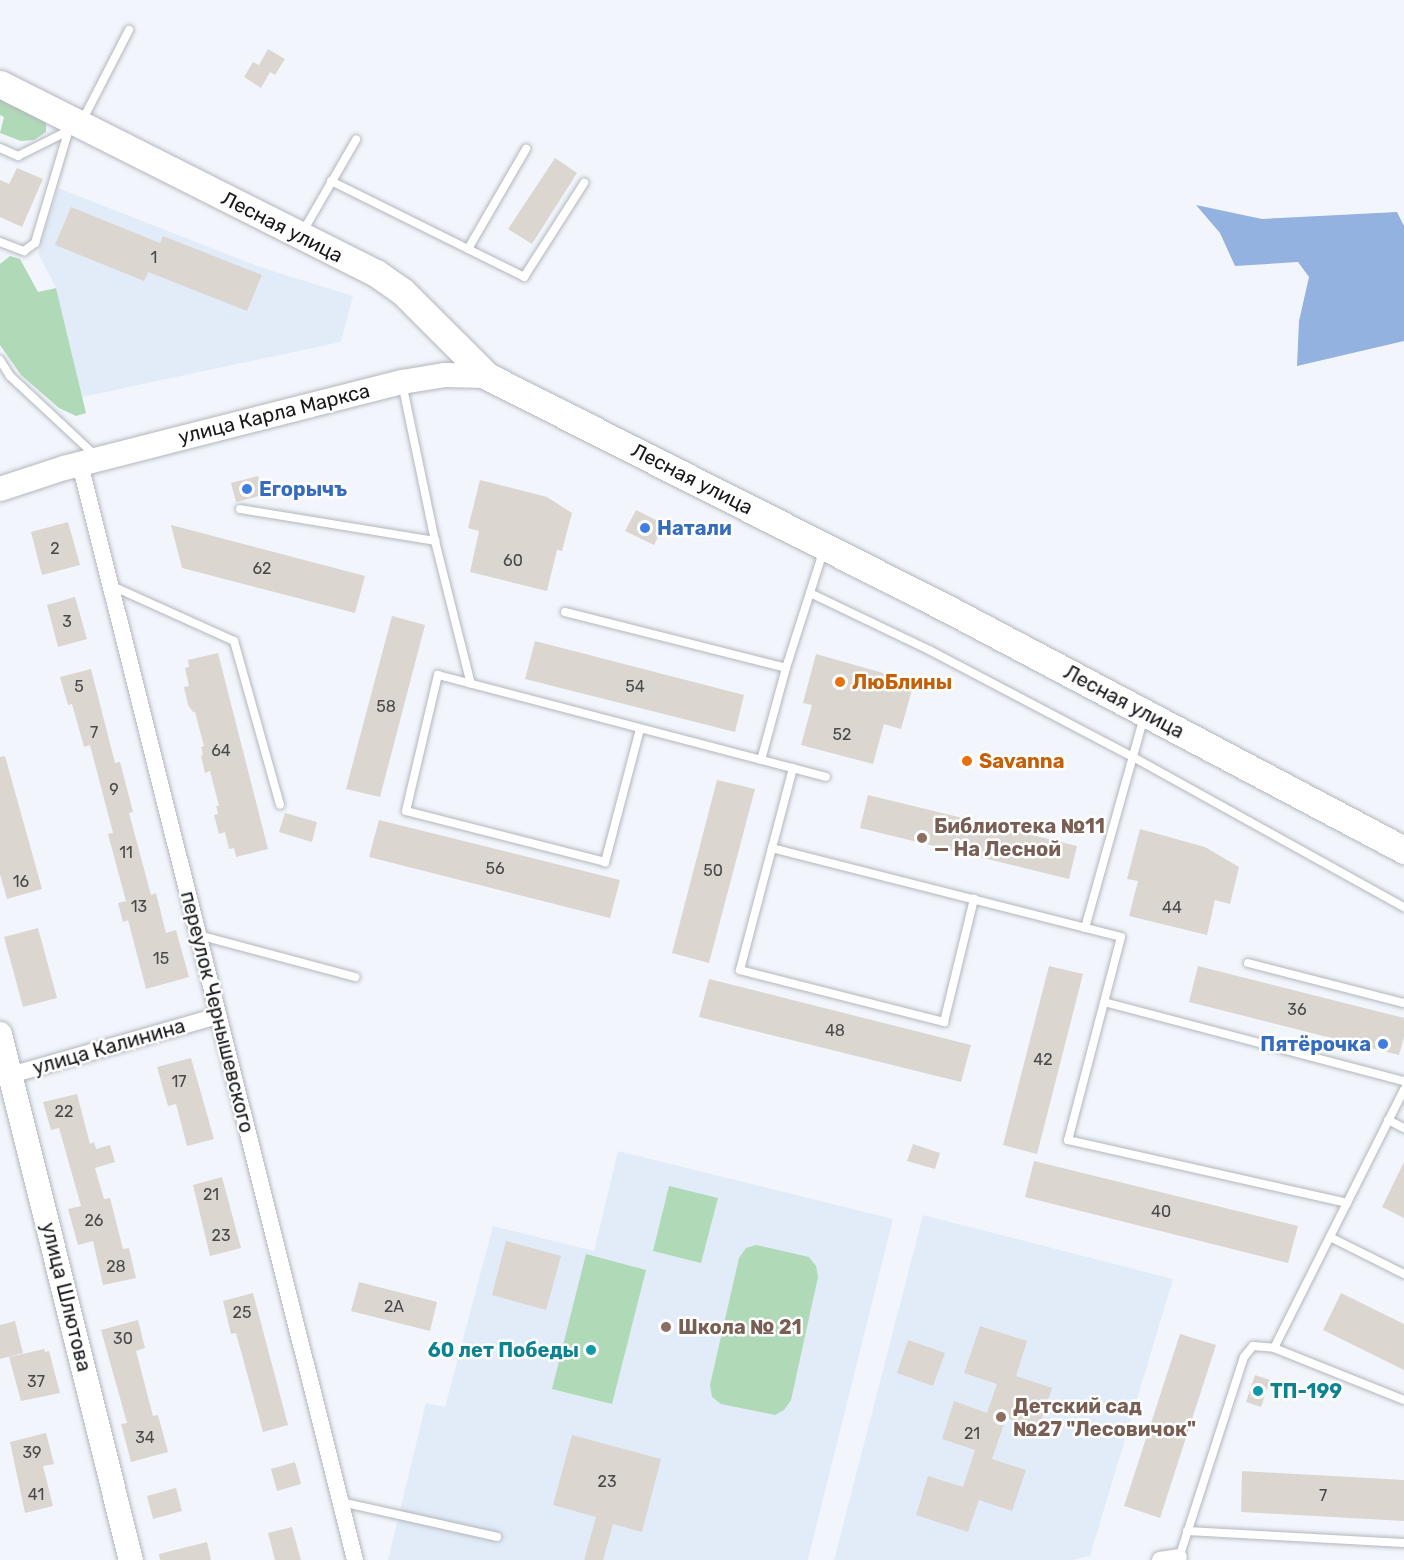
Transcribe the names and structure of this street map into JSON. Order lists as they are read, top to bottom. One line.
{"streets":{"main road":["Лесная улица","улица Карла Маркса","улица Шлютова"],"street":["переулок Чернышевского","улица Калинина"]},"crossings":[["Лесная улица","улица Карла Маркса"],["улица Карла Маркса","переулок Чернышевского"],["переулок Чернышевского","улица Калинина"],["улица Калинина","улица Шлютова"]],"places":["Егорычъ","Натали","ЛюБлины","Savanna","Библиотека №11 — На Лесной","Пятёрочка","Школа № 21","60 лет Победы","ТП-199","Детский сад №27 \"Лесовичок\""],"house_numbers":["1","2","60","62","3","5","54","58","7","52","64","9","11","56","50","16","13","44","15","36","48","42","17","22","21","40","26","23","28","2А","25","30","37","21","34","39","23","41","7"]}
